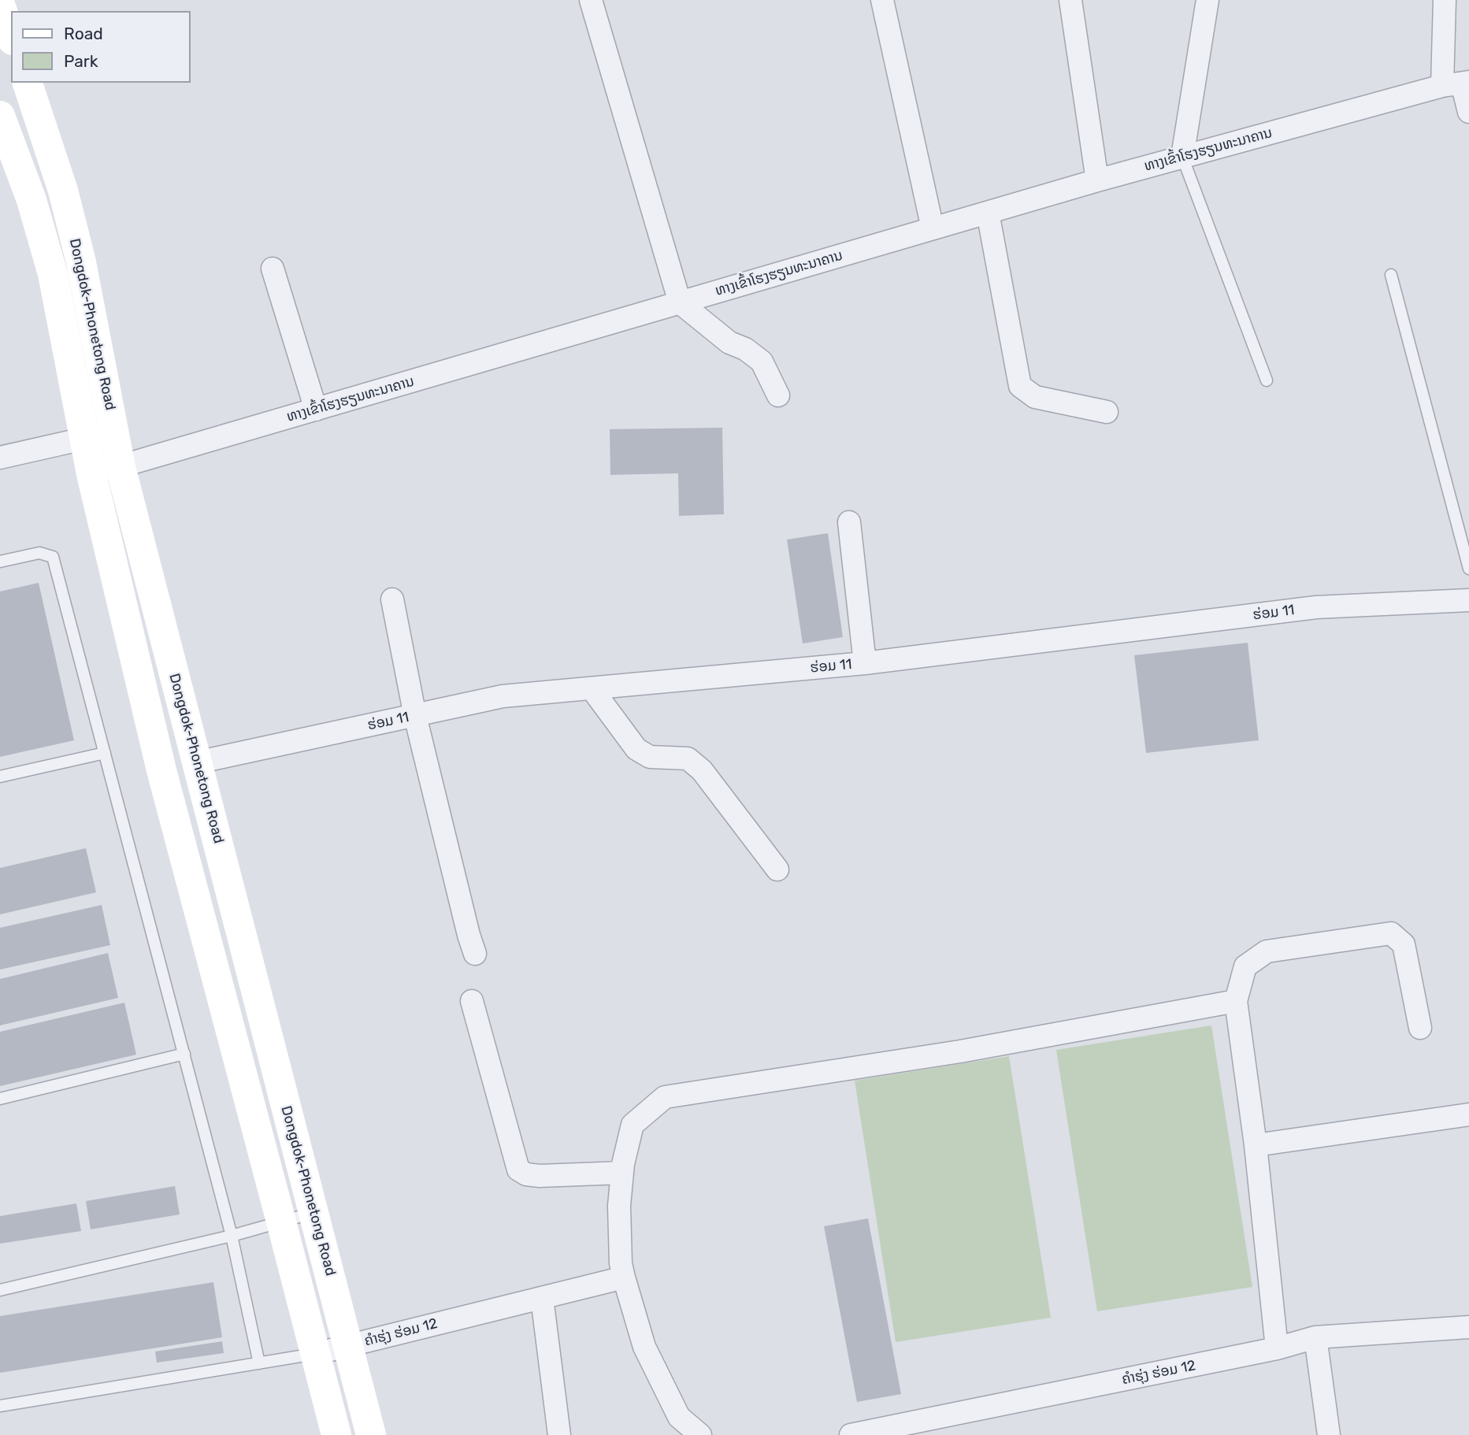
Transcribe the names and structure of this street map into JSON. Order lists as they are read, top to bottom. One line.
{"streets":{"main road":["Dongdok-Phonetong Road"],"street":["ທາງເຂົ້າໂຮງຮຽນທະນາຄານ","ຮ່ອມ 11","ຄໍາຮຸ່ງ ຮ່ອມ 12"]},"crossings":[["ທາງເຂົ້າໂຮງຮຽນທະນາຄານ","Dongdok-Phonetong Road"],["Dongdok-Phonetong Road","ຮ່ອມ 11"],["Dongdok-Phonetong Road","ຄໍາຮຸ່ງ ຮ່ອມ 12"]],"legend":["Road","Park"]}
